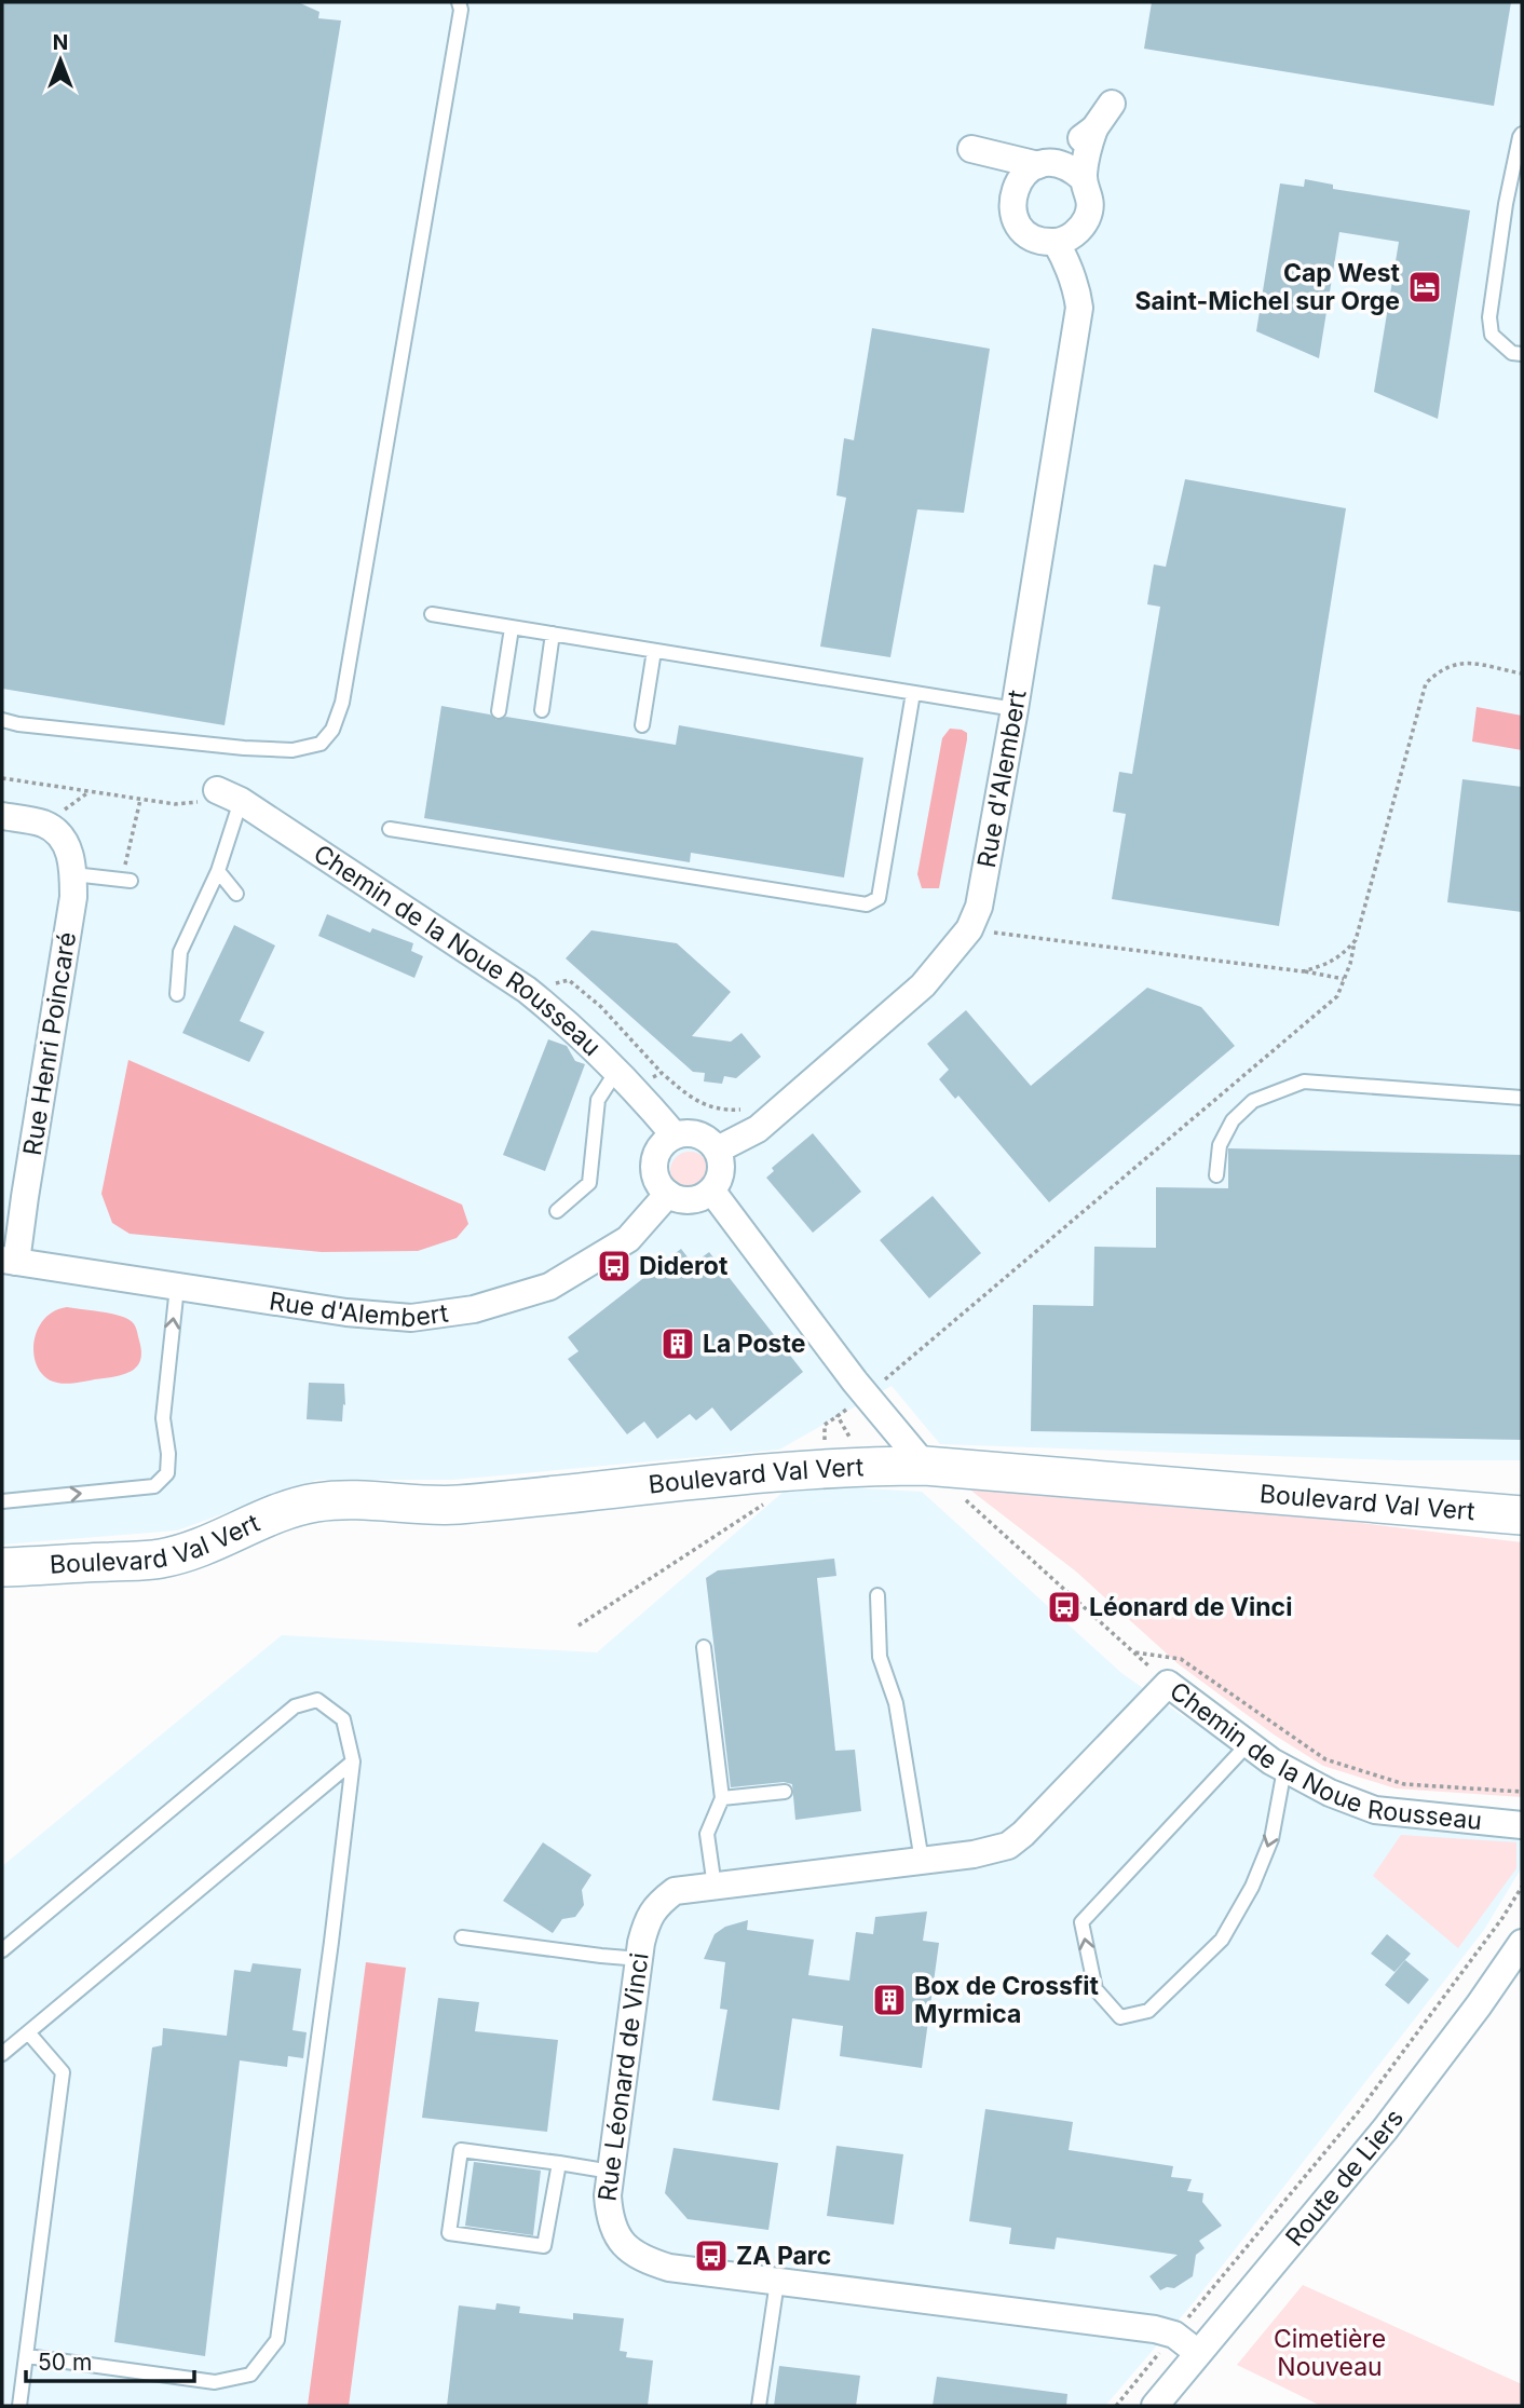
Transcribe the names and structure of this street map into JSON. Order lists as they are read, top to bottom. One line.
{"streets":{"street":["Rue d'Alembert","Chemin de la Noue Rousseau","Rue Henri Poincaré","Boulevard Val Vert","Rue Léonard de Vinci","Route de Liers"]},"crossings":[["Rue d'Alembert","Chemin de la Noue Rousseau"],["Rue d'Alembert","Rue Henri Poincaré"],["Chemin de la Noue Rousseau","Rue Léonard de Vinci"],["Rue Léonard de Vinci","Route de Liers"]],"parks":["Cimetière Nouveau"],"places":{"hotel":["Cap West Saint-Michel sur Orge"],"bus stop":["Diderot","Léonard de Vinci","ZA Parc"],"building":["La Poste","Box de Crossfit Myrmica"]},"scale_bar":"50 m","north":"top"}
